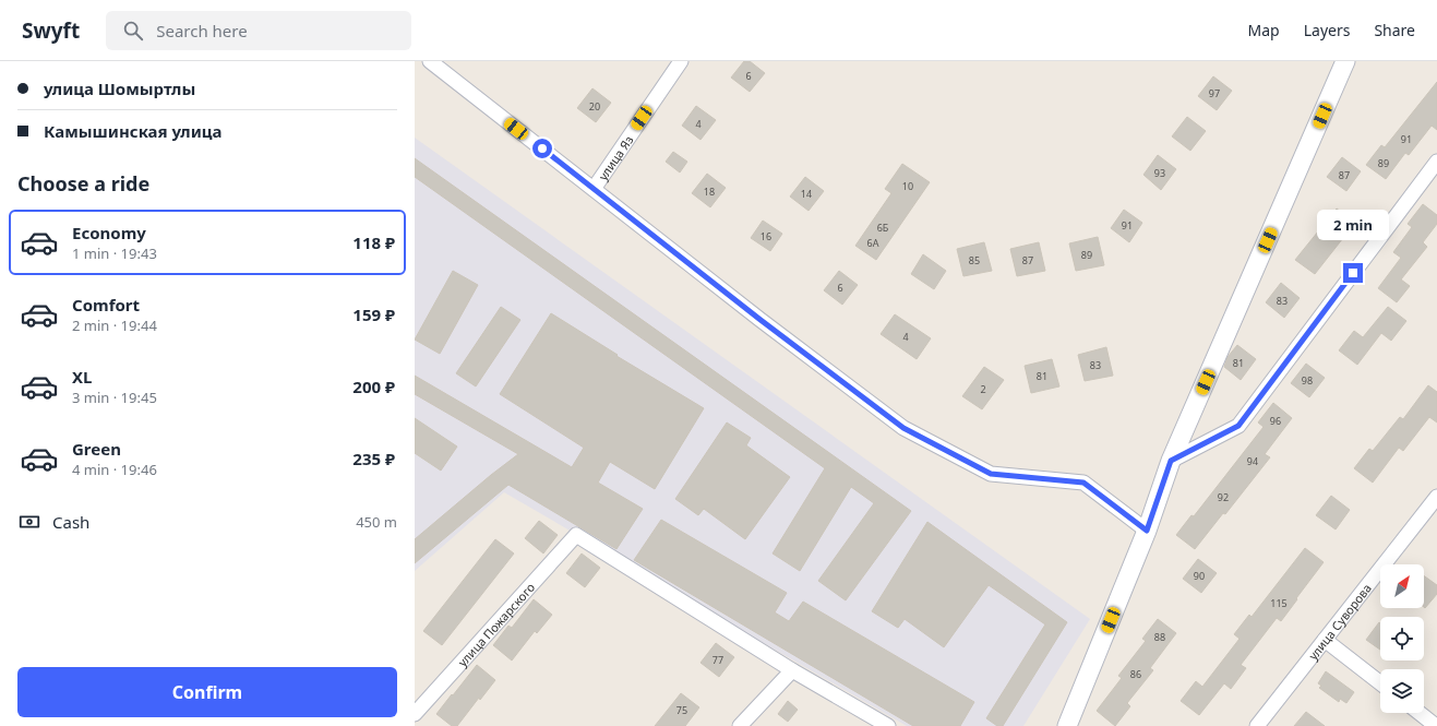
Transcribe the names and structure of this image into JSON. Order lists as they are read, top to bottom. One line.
{"streets":{"street":["улица Яз","улица Суворова","улица Пожарского"]},"house_numbers":["6","97","20","4","91","89","93","87","10","18","14","91","6Б","16","6А","89","85","87","6","83","4","81","83","81","98","2","96","94","92","90","115","88","77","86","75"],"north":"top right","page":{"header":"Swyft","search":"Search here","nav":["Map","Layers","Share"],"banner":["улица Шомыртлы","Камышинская улица"],"heading":"Choose a ride","list":[{"name":"Economy","note":"1 min · 19:43","value":"118 ₽"},{"name":"Comfort","note":"2 min · 19:44","value":"159 ₽"},{"name":"XL","note":"3 min · 19:45","value":"200 ₽"},{"name":"Green","note":"4 min · 19:46","value":"235 ₽"}],"bubble":"2 min","pay":["Cash","450 m"],"buttons":"Confirm"}}
